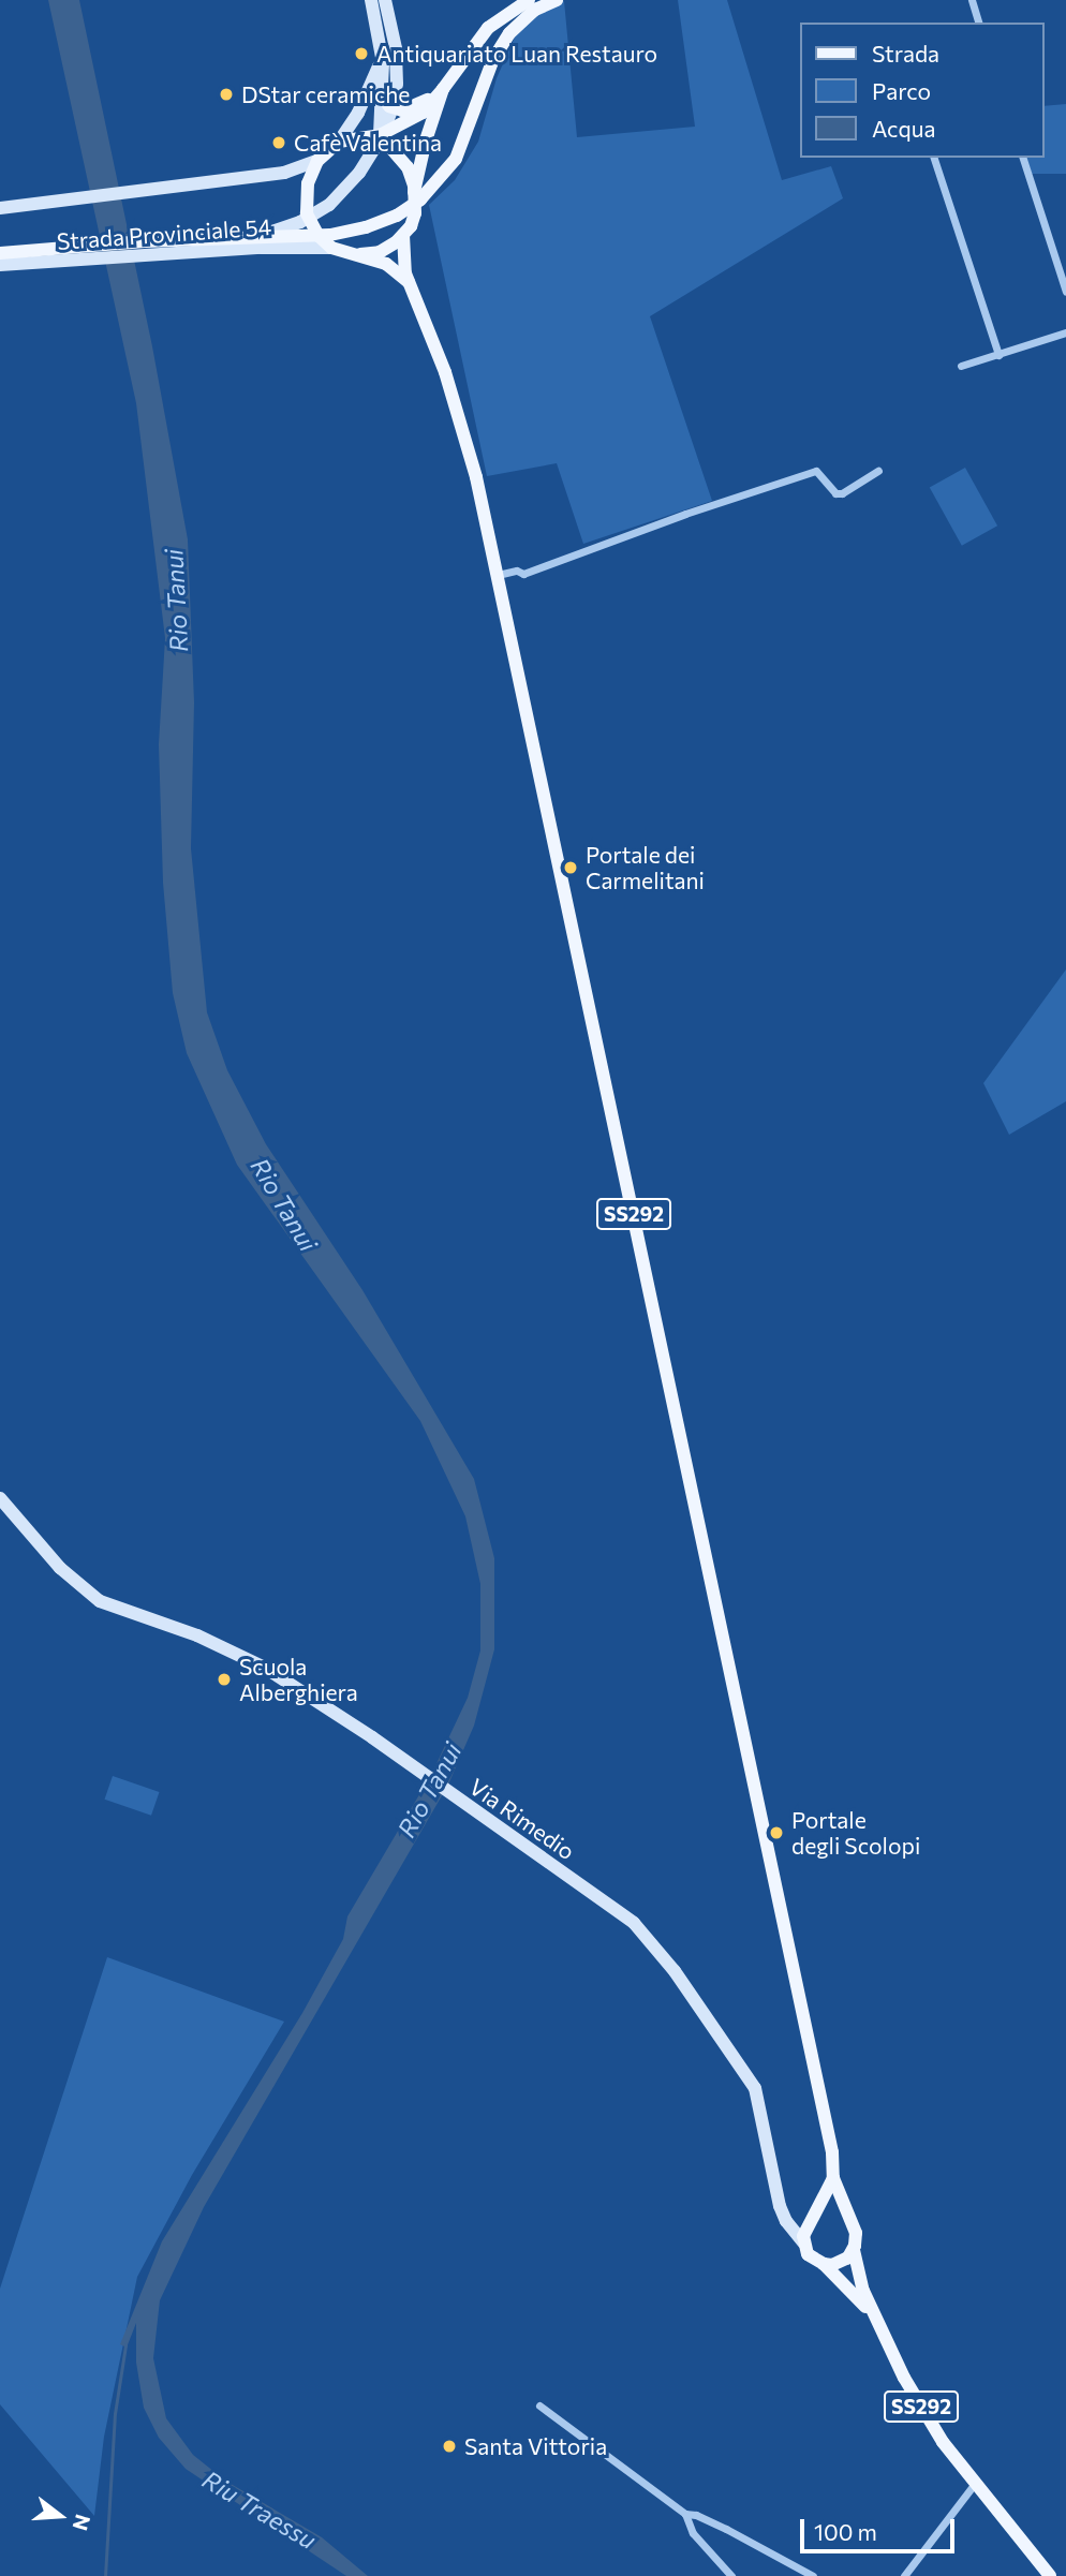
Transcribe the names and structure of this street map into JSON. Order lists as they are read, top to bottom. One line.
{"streets":{"main road":["Strada Provinciale 54","SS292","Via Rimedio"]},"crossings":[["Strada Provinciale 54","SS292"],["SS292","Via Rimedio"]],"water":["Rio Tanui","Riu Traessu"],"places":["Antiquariato Luan Restauro","DStar ceramiche","Cafè Valentina","Portale dei Carmelitani","Scuola Alberghiera","Portale degli Scolopi","Santa Vittoria"],"legend":["Strada","Parco","Acqua"],"scale_bar":"100 m","north":"right"}
